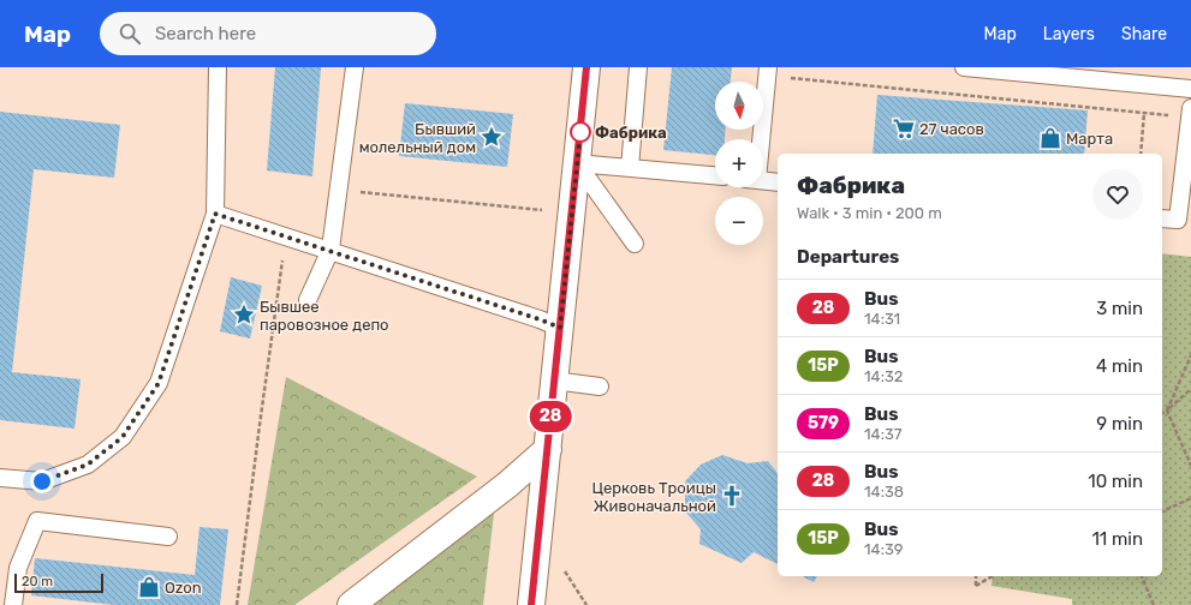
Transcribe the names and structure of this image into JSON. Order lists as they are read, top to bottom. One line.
{"places":{"supermarket":["27 часов"],"other":["Фабрика"],"place":["Бывший молельный дом","Бывшее паровозное депо"],"shop":["Марта","Ozon"],"church":["Церковь Троицы Живоначальной"]},"lines":["bus line 28"],"scale_bar":"20 m","north":"bottom","page":{"header":"Map","search":"Search here","nav":["Map","Layers","Share"],"on_map":"28","map_buttons":["+","−"],"heading":[["Фабрика","Walk · 3 min · 200 m"],"Departures"],"list":[{"mark":"28","name":"Bus","note":"14:31","value":"3 min"},{"mark":"15Р","name":"Bus","note":"14:32","value":"4 min"},{"mark":"579","name":"Bus","note":"14:37","value":"9 min"},{"mark":"28","name":"Bus","note":"14:38","value":"10 min"},{"mark":"15Р","name":"Bus","note":"14:39","value":"11 min"}],"scale":"20 m"}}
